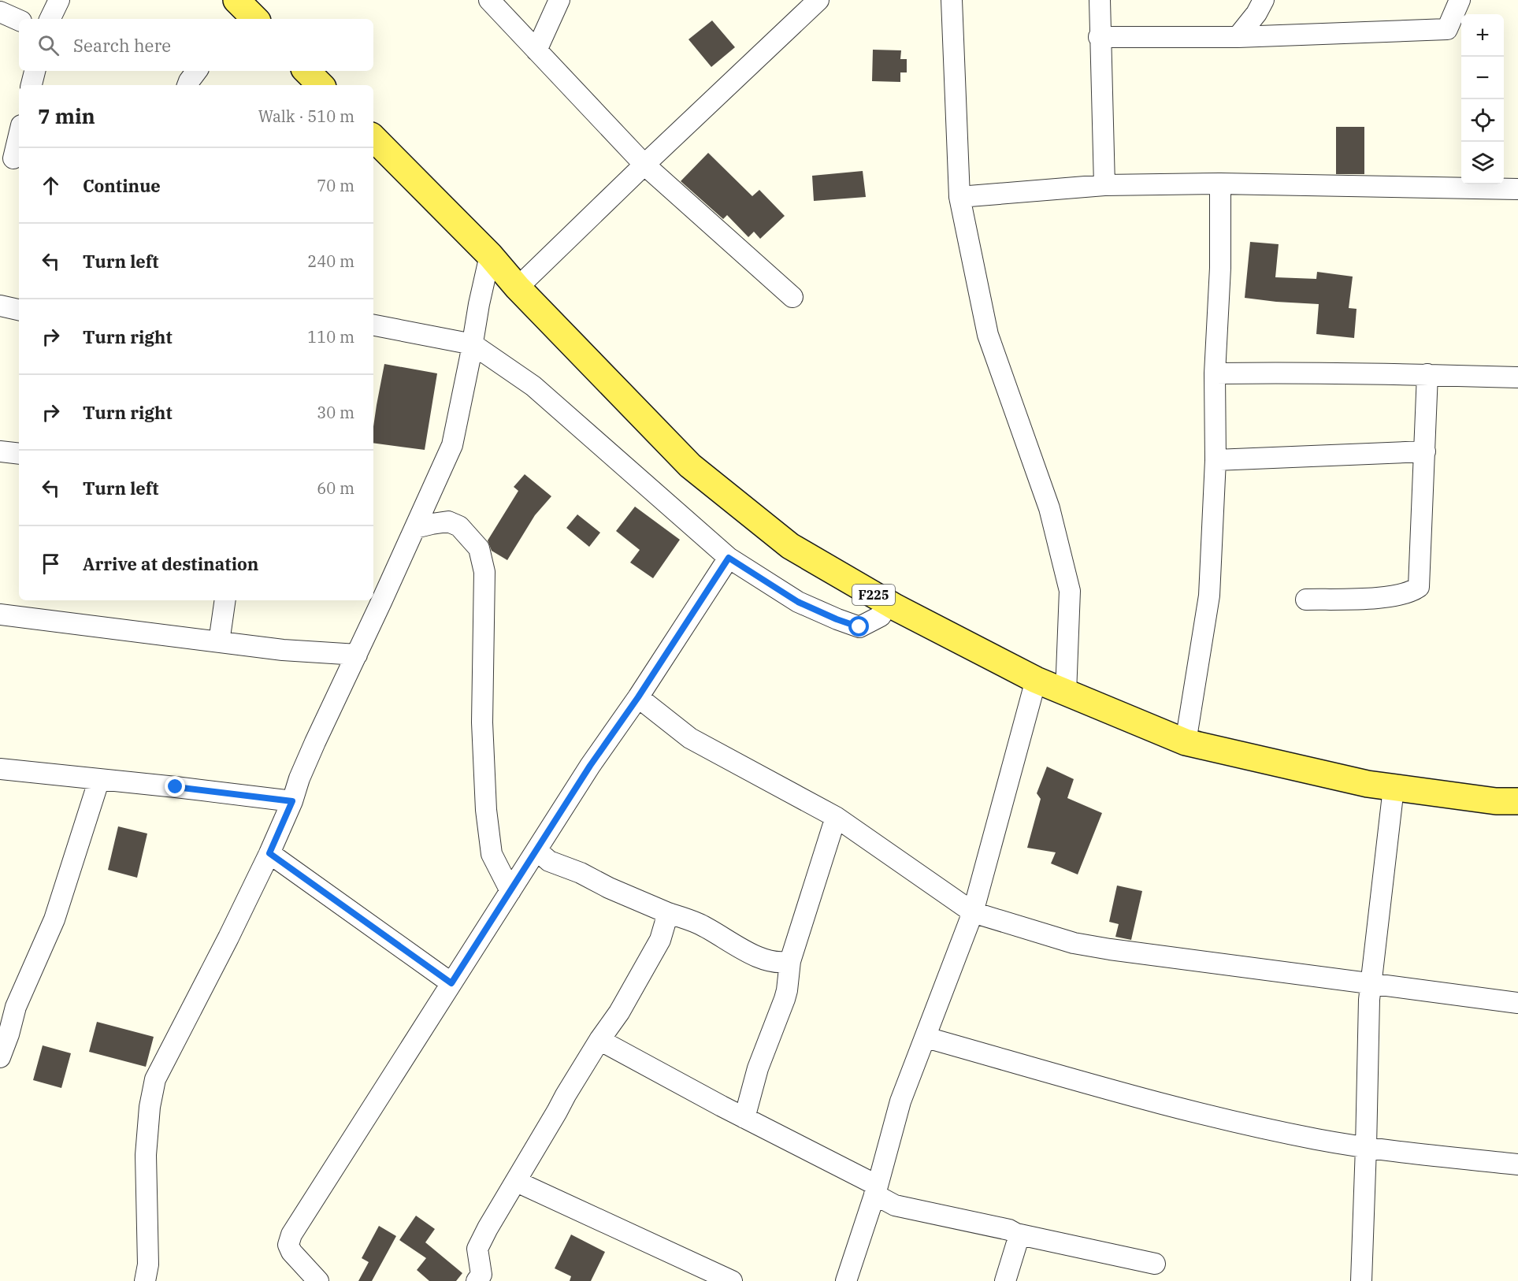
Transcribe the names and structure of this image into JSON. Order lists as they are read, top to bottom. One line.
{"streets":{"main road":["F225"]},"page":{"map_buttons":["+","−"],"search":"Search here","heading":["7 min","Walk · 510 m"],"list":[["Continue","70 m"],["Turn left","240 m"],["Turn right","110 m"],["Turn right","30 m"],["Turn left","60 m"],"Arrive at destination"]}}
